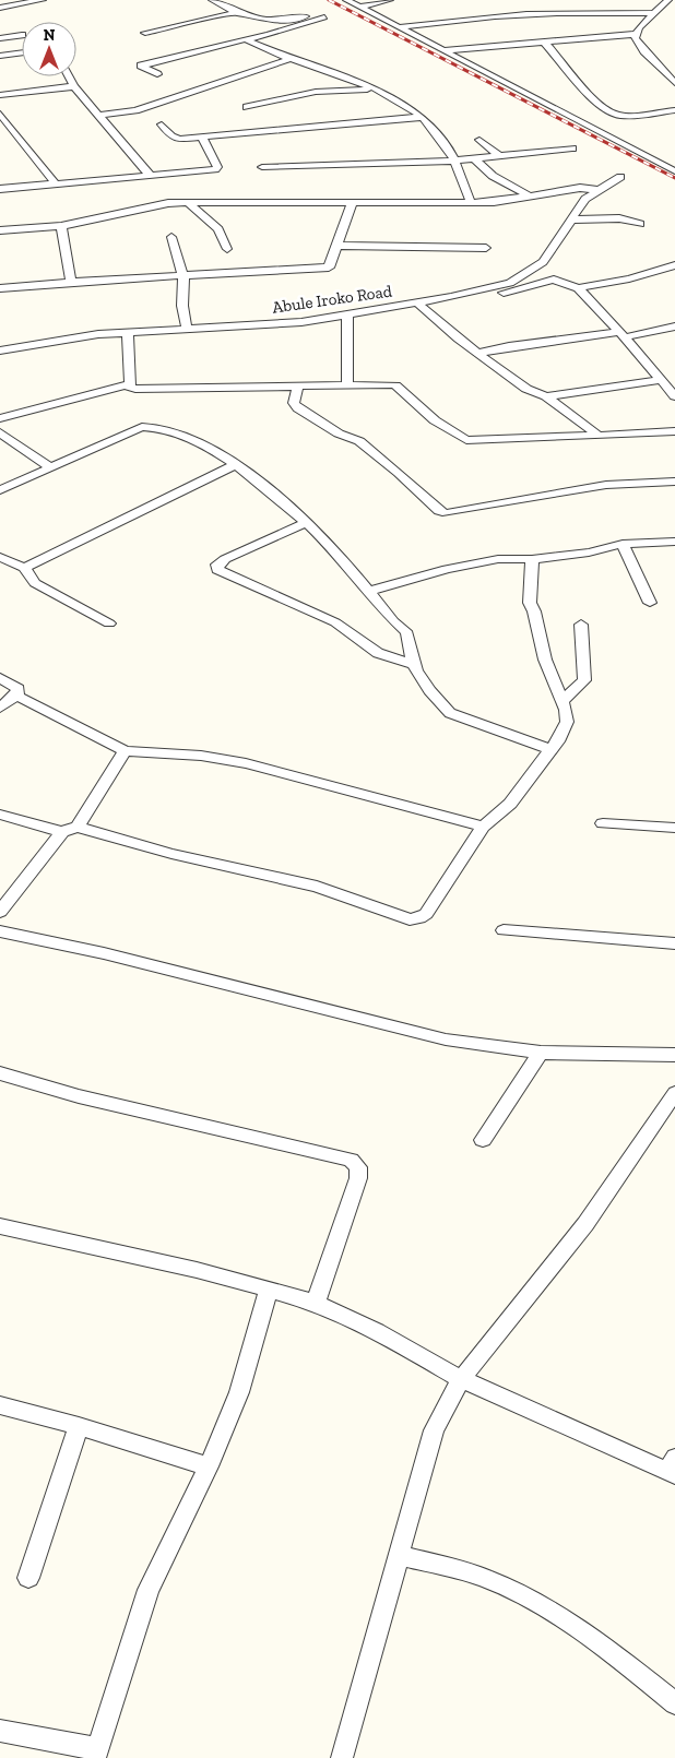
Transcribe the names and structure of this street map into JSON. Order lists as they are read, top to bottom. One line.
{"streets":{"street":["Abule Iroko Road"]},"north":"top"}
